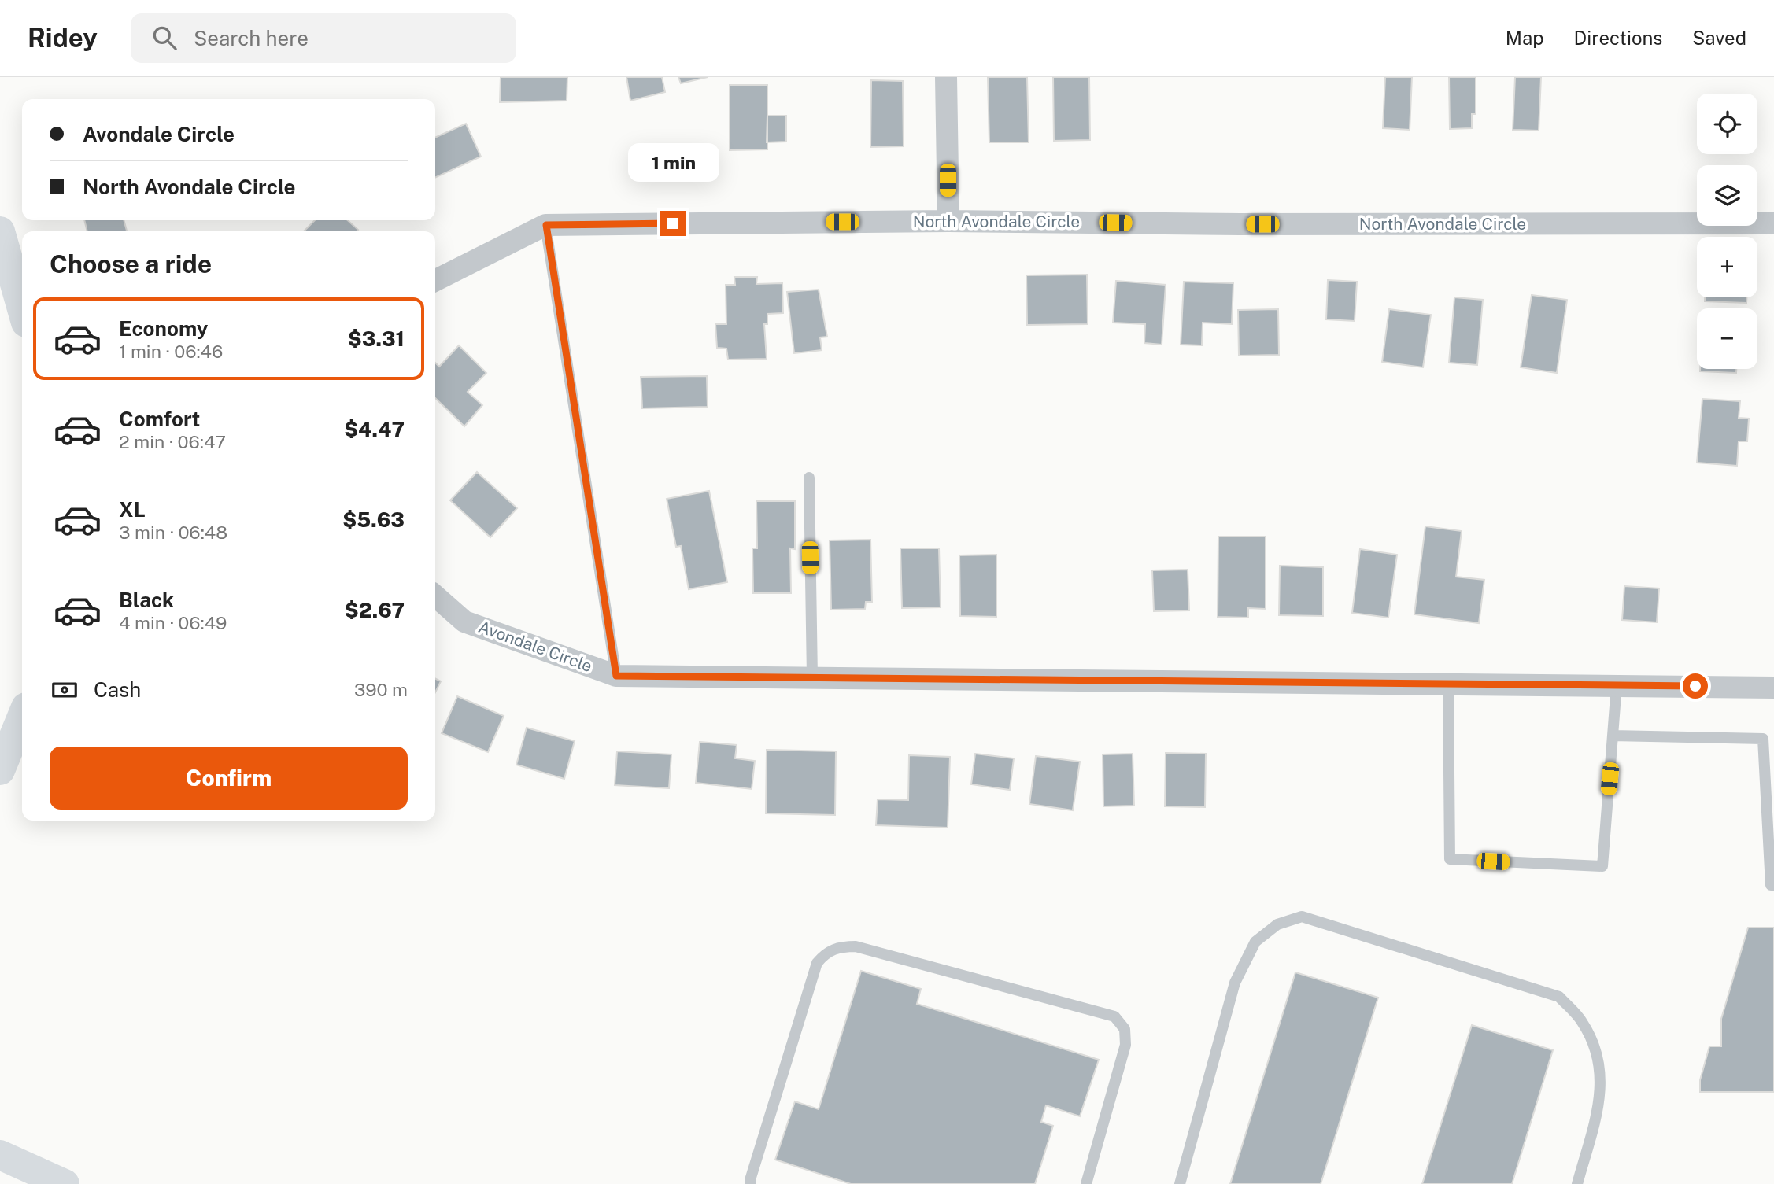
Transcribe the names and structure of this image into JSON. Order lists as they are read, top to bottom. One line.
{"streets":{"street":["North Avondale Circle","Avondale Circle"]},"page":{"header":"Ridey","search":"Search here","nav":["Map","Directions","Saved"],"map_buttons":["+","−"],"banner":["Avondale Circle","North Avondale Circle"],"bubble":"1 min","heading":"Choose a ride","list":[{"name":"Economy","note":"1 min · 06:46","value":"$3.31"},{"name":"Comfort","note":"2 min · 06:47","value":"$4.47"},{"name":"XL","note":"3 min · 06:48","value":"$5.63"},{"name":"Black","note":"4 min · 06:49","value":"$2.67"}],"pay":["Cash","390 m"],"buttons":"Confirm"}}
